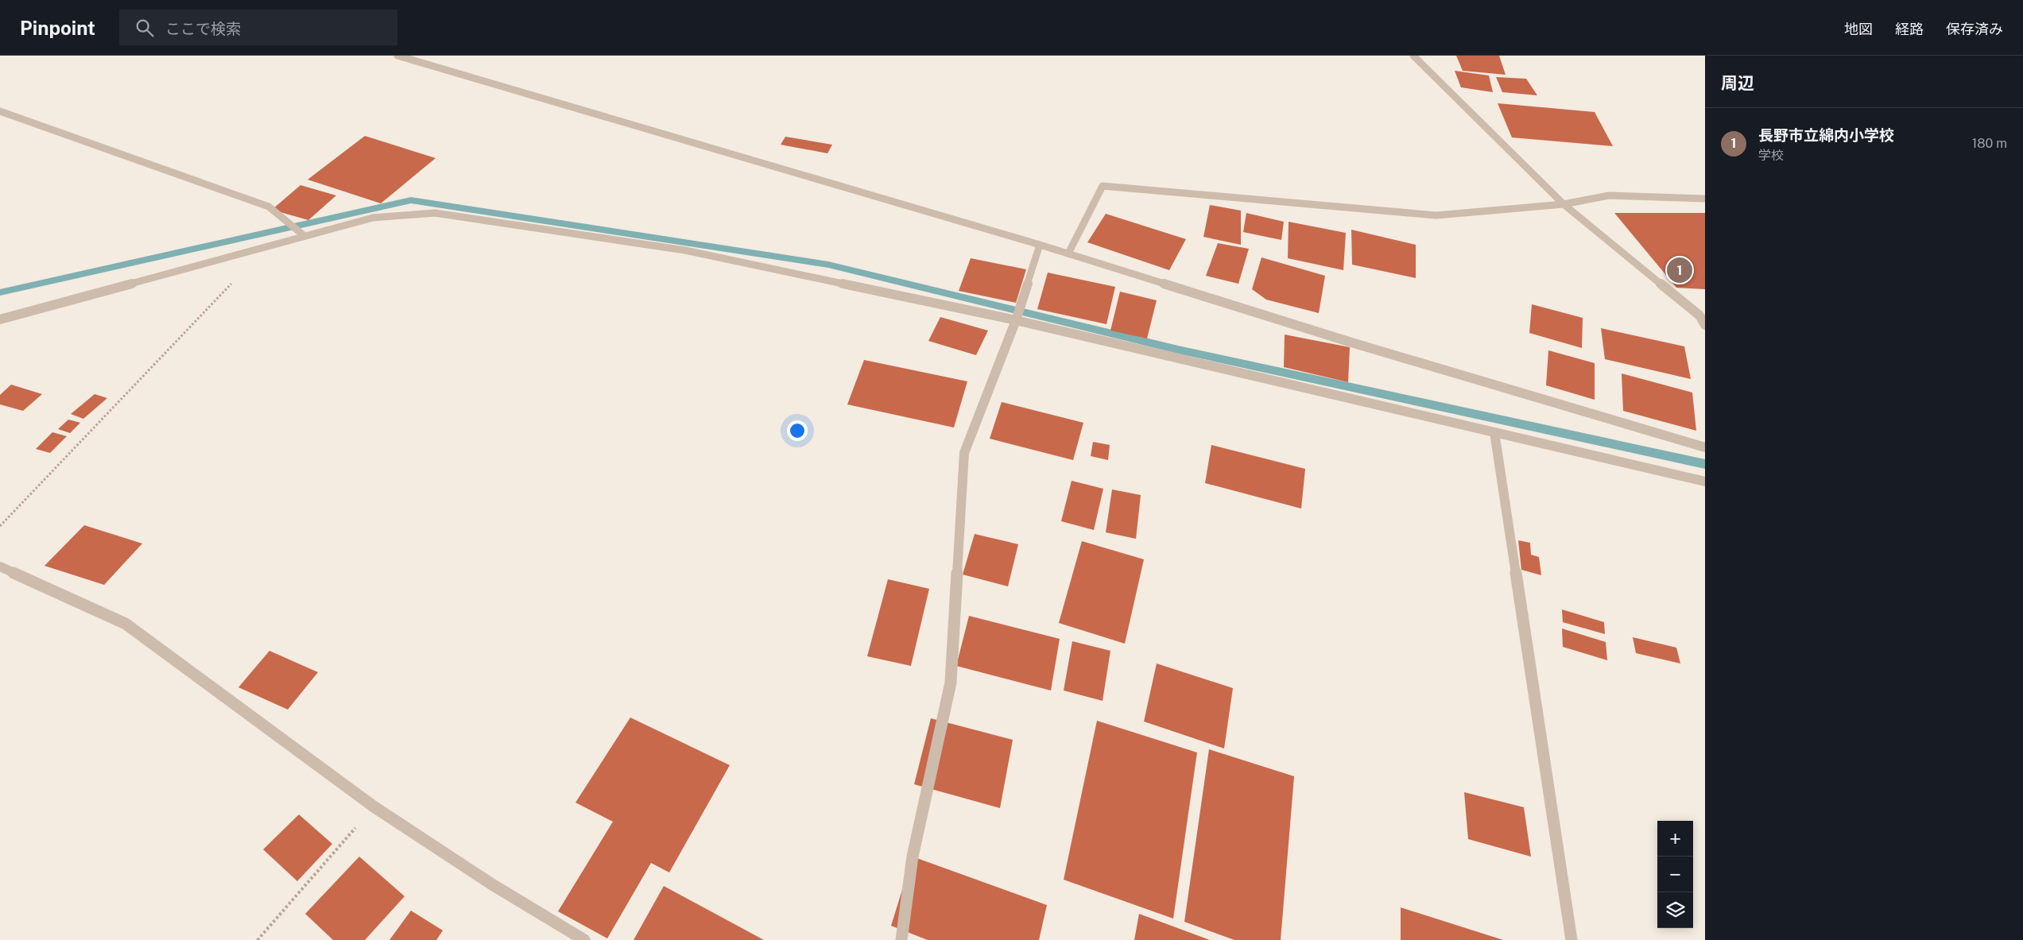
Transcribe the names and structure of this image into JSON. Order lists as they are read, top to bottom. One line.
{"page":{"header":"Pinpoint","search":"ここで検索","nav":["地図","経路","保存済み"],"heading":"周辺","list":[{"mark":"1","name":"長野市立綿内小学校","note":"学校","value":"180 m"}],"pins":"1","map_buttons":["+","−"]}}
